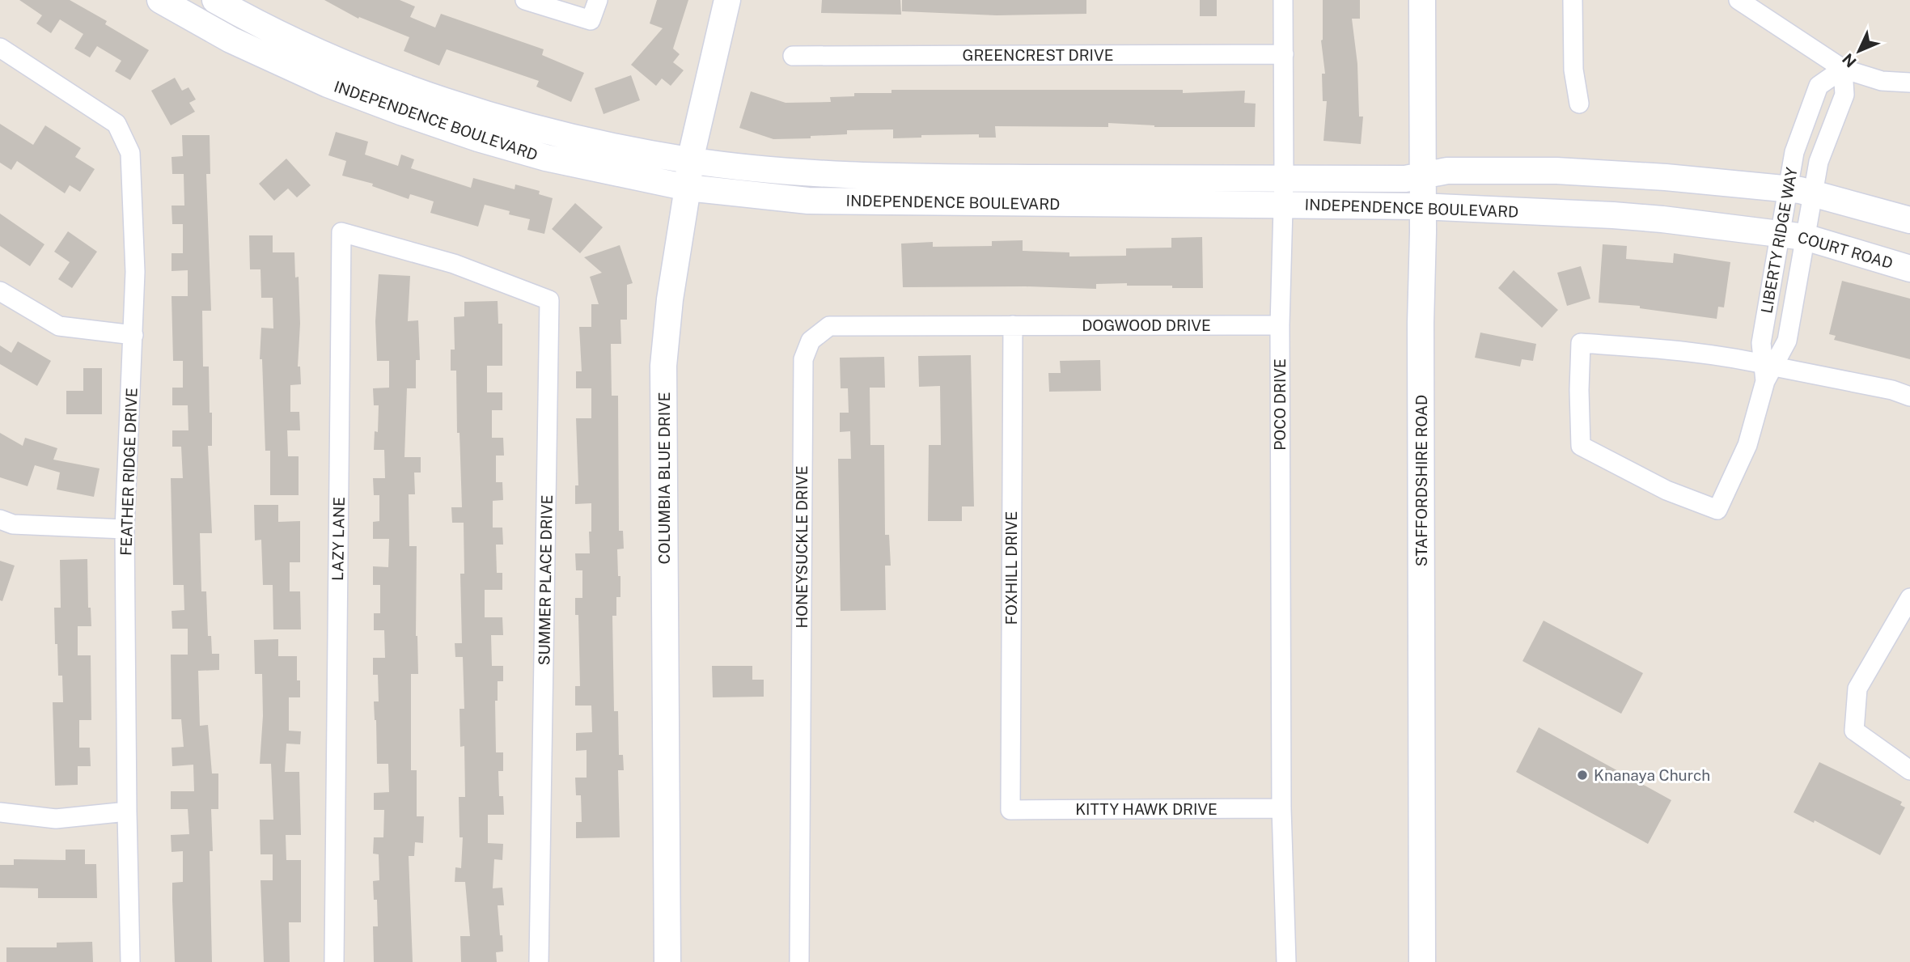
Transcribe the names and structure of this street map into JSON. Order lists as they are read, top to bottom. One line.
{"streets":{"main road":["INDEPENDENCE BOULEVARD","COURT ROAD","COLUMBIA BLUE DRIVE","STAFFORDSHIRE ROAD"],"street":["GREENCREST DRIVE","LIBERTY RIDGE WAY","DOGWOOD DRIVE","POCO DRIVE","FEATHER RIDGE DRIVE","LAZY LANE","HONEYSUCKLE DRIVE","FOXHILL DRIVE","SUMMER PLACE DRIVE","KITTY HAWK DRIVE"]},"crossings":[["GREENCREST DRIVE","POCO DRIVE"],["INDEPENDENCE BOULEVARD","LIBERTY RIDGE WAY"],["INDEPENDENCE BOULEVARD","COURT ROAD"],["INDEPENDENCE BOULEVARD","POCO DRIVE"],["INDEPENDENCE BOULEVARD","COLUMBIA BLUE DRIVE"],["INDEPENDENCE BOULEVARD","STAFFORDSHIRE ROAD"],["LIBERTY RIDGE WAY","COURT ROAD"],["DOGWOOD DRIVE","POCO DRIVE"],["DOGWOOD DRIVE","HONEYSUCKLE DRIVE"],["DOGWOOD DRIVE","FOXHILL DRIVE"],["POCO DRIVE","KITTY HAWK DRIVE"],["LAZY LANE","SUMMER PLACE DRIVE"],["HONEYSUCKLE DRIVE","FOXHILL DRIVE"],["FOXHILL DRIVE","KITTY HAWK DRIVE"]],"places":["Knanaya Church"],"north":"bottom left"}
